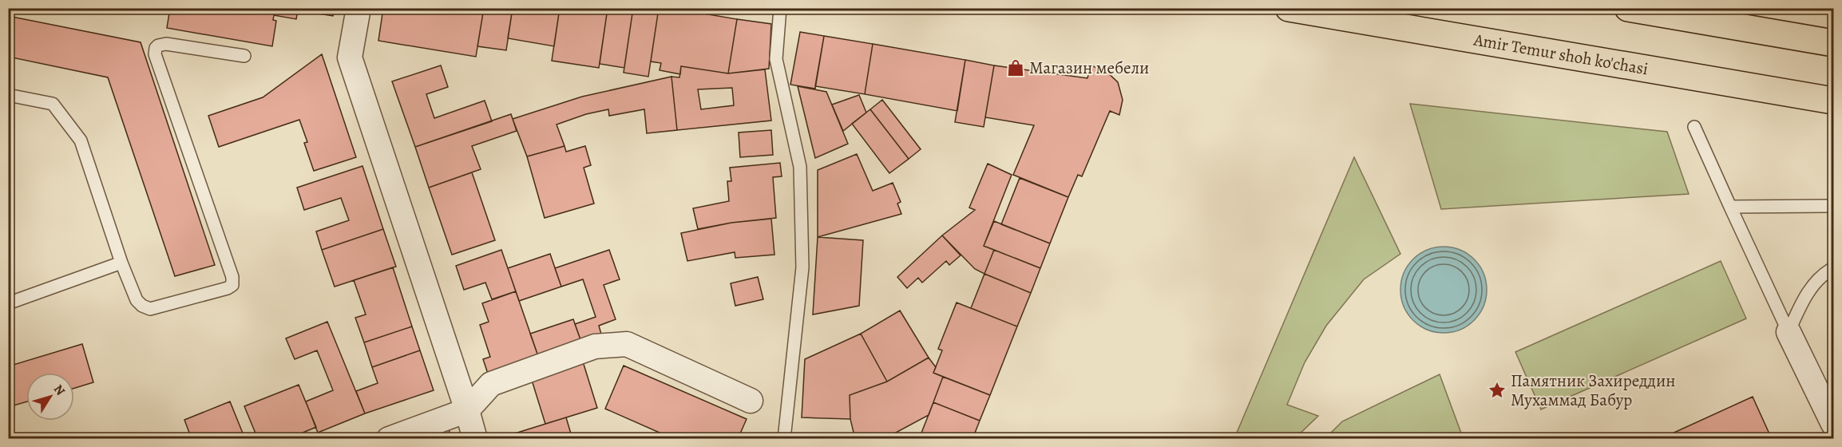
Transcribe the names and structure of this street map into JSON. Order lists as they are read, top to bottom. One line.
{"streets":{"main road":["Amir Temur shoh ko'chasi"]},"places":{"shop":["Магазин мебели"],"place":["Памятник Захиреддин Мухаммад Бабур"]},"north":"top right"}
